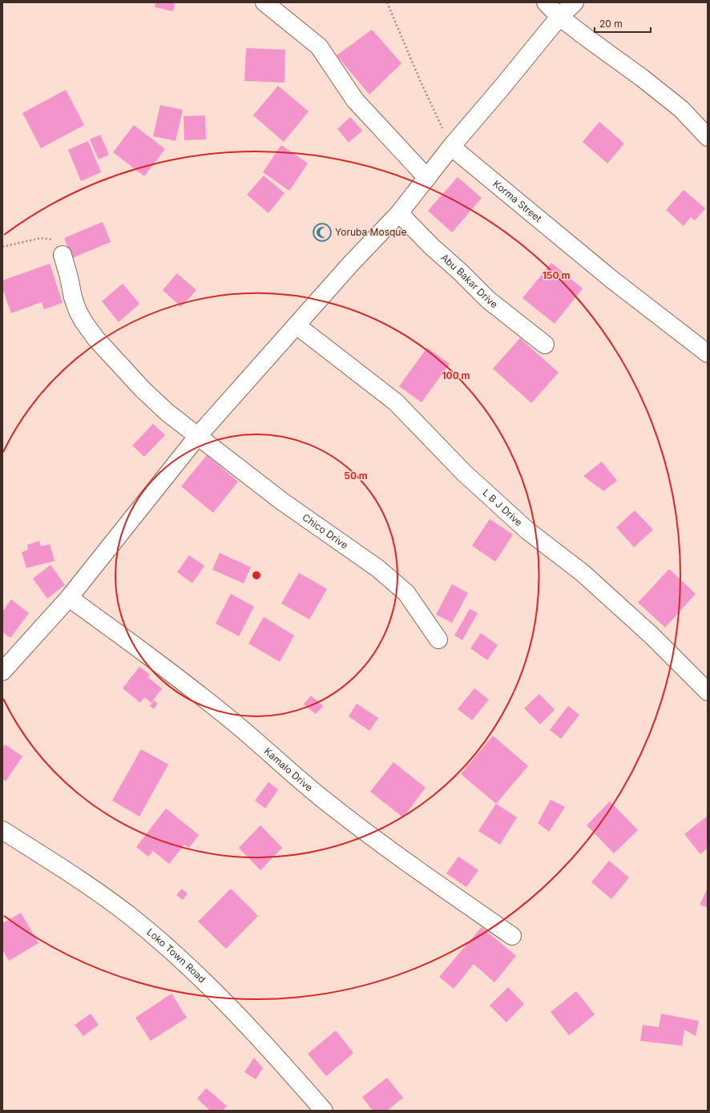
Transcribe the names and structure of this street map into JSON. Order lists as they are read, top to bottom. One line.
{"streets":{"street":["Korma Street","Abu Bakar Drive","L B J Drive","Chico Drive","Kamalo Drive","Loko Town Road"]},"places":{"mosque":["Yoruba Mosque"]},"scale_bar":"20 m","rings":["150 m","100 m","50 m"]}
